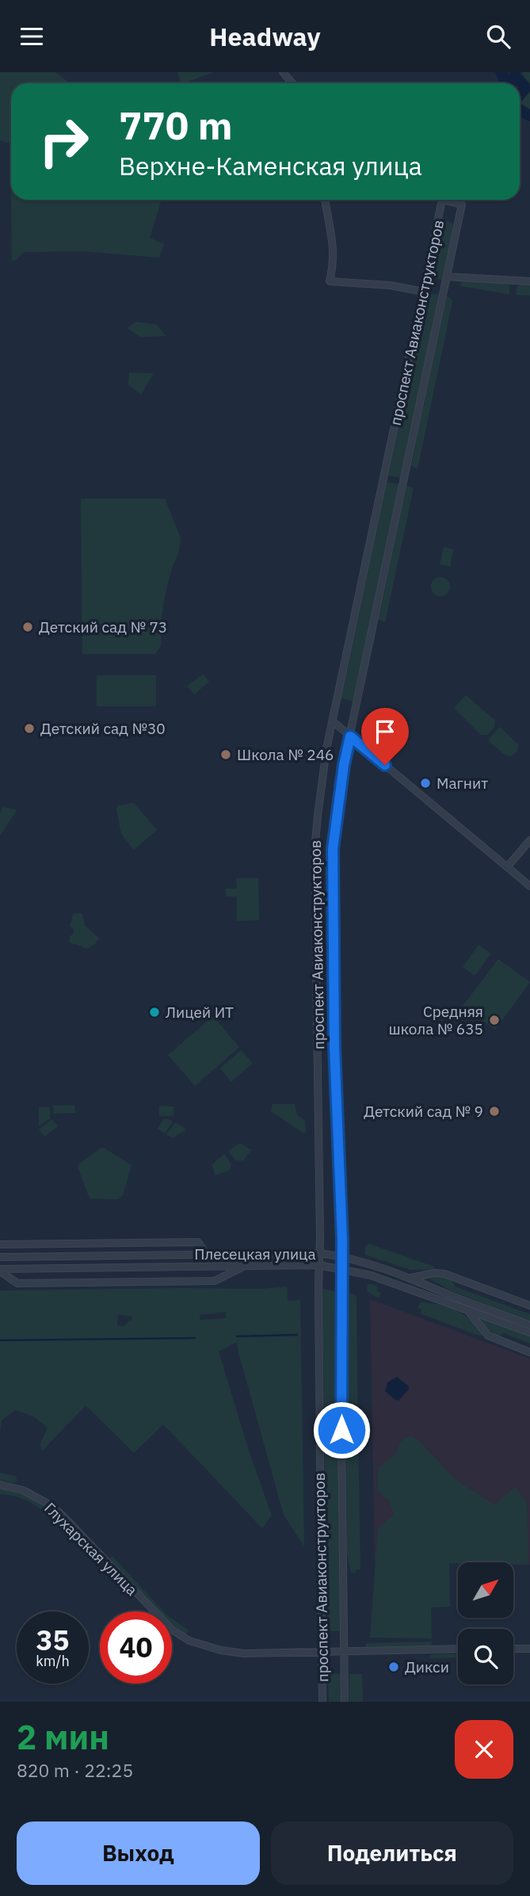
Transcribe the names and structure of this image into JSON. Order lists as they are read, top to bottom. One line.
{"streets":{"street":["проспект Авиаконструкторов","Плесецкая улица","Глухарская улица"]},"crossings":[["проспект Авиаконструкторов","Плесецкая улица"],["проспект Авиаконструкторов","Глухарская улица"]],"places":["Детский сад № 73","Детский сад №30","Школа № 246","Магнит","Лицей ИТ","Средняя школа № 635","Детский сад № 9","Дикси"],"north":"top right","page":{"header":"Headway","turn":["770 m","Верхне-Каменская улица"],"speed":"35 km/h","limit":"40","heading":["2 мин","820 m · 22:25"],"buttons":["Выход","Поделиться"]}}
